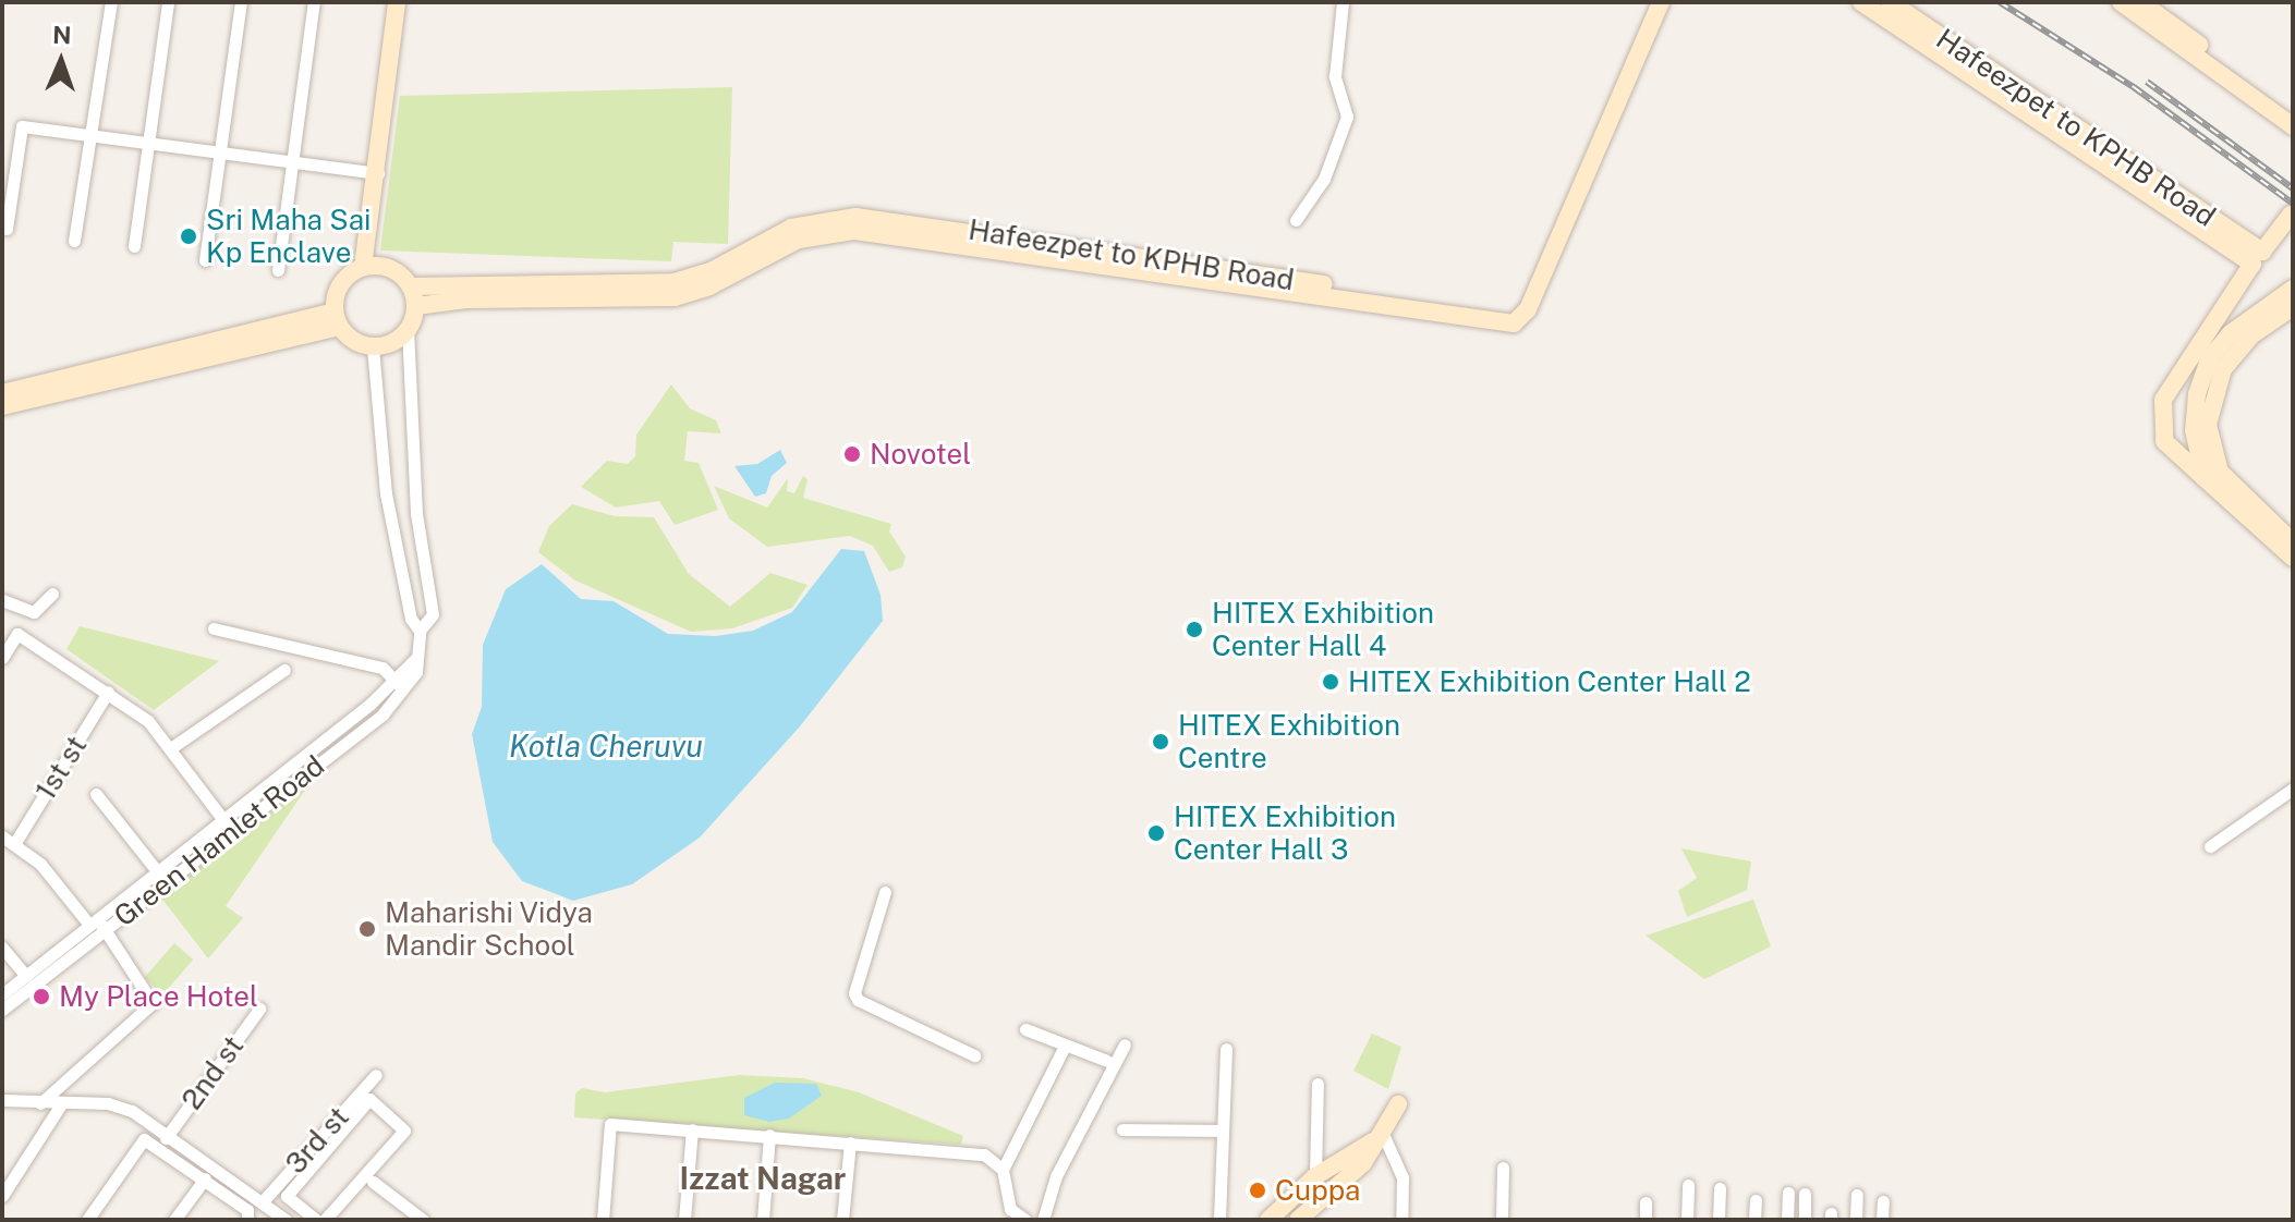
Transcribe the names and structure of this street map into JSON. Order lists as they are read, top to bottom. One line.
{"streets":{"main road":["Hafeezpet to KPHB Road"],"street":["1st st","Green Hamlet Road","2nd st","3rd st"]},"crossings":[["Hafeezpet to KPHB Road","Green Hamlet Road"]],"districts":["Izzat Nagar"],"water":["Kotla Cheruvu"],"places":["Sri Maha Sai Kp Enclave","Novotel","HITEX Exhibition Center Hall 4","HITEX Exhibition Center Hall 2","HITEX Exhibition Centre","HITEX Exhibition Center Hall 3","Maharishi Vidya Mandir School","My Place Hotel","Cuppa"],"north":"top"}
